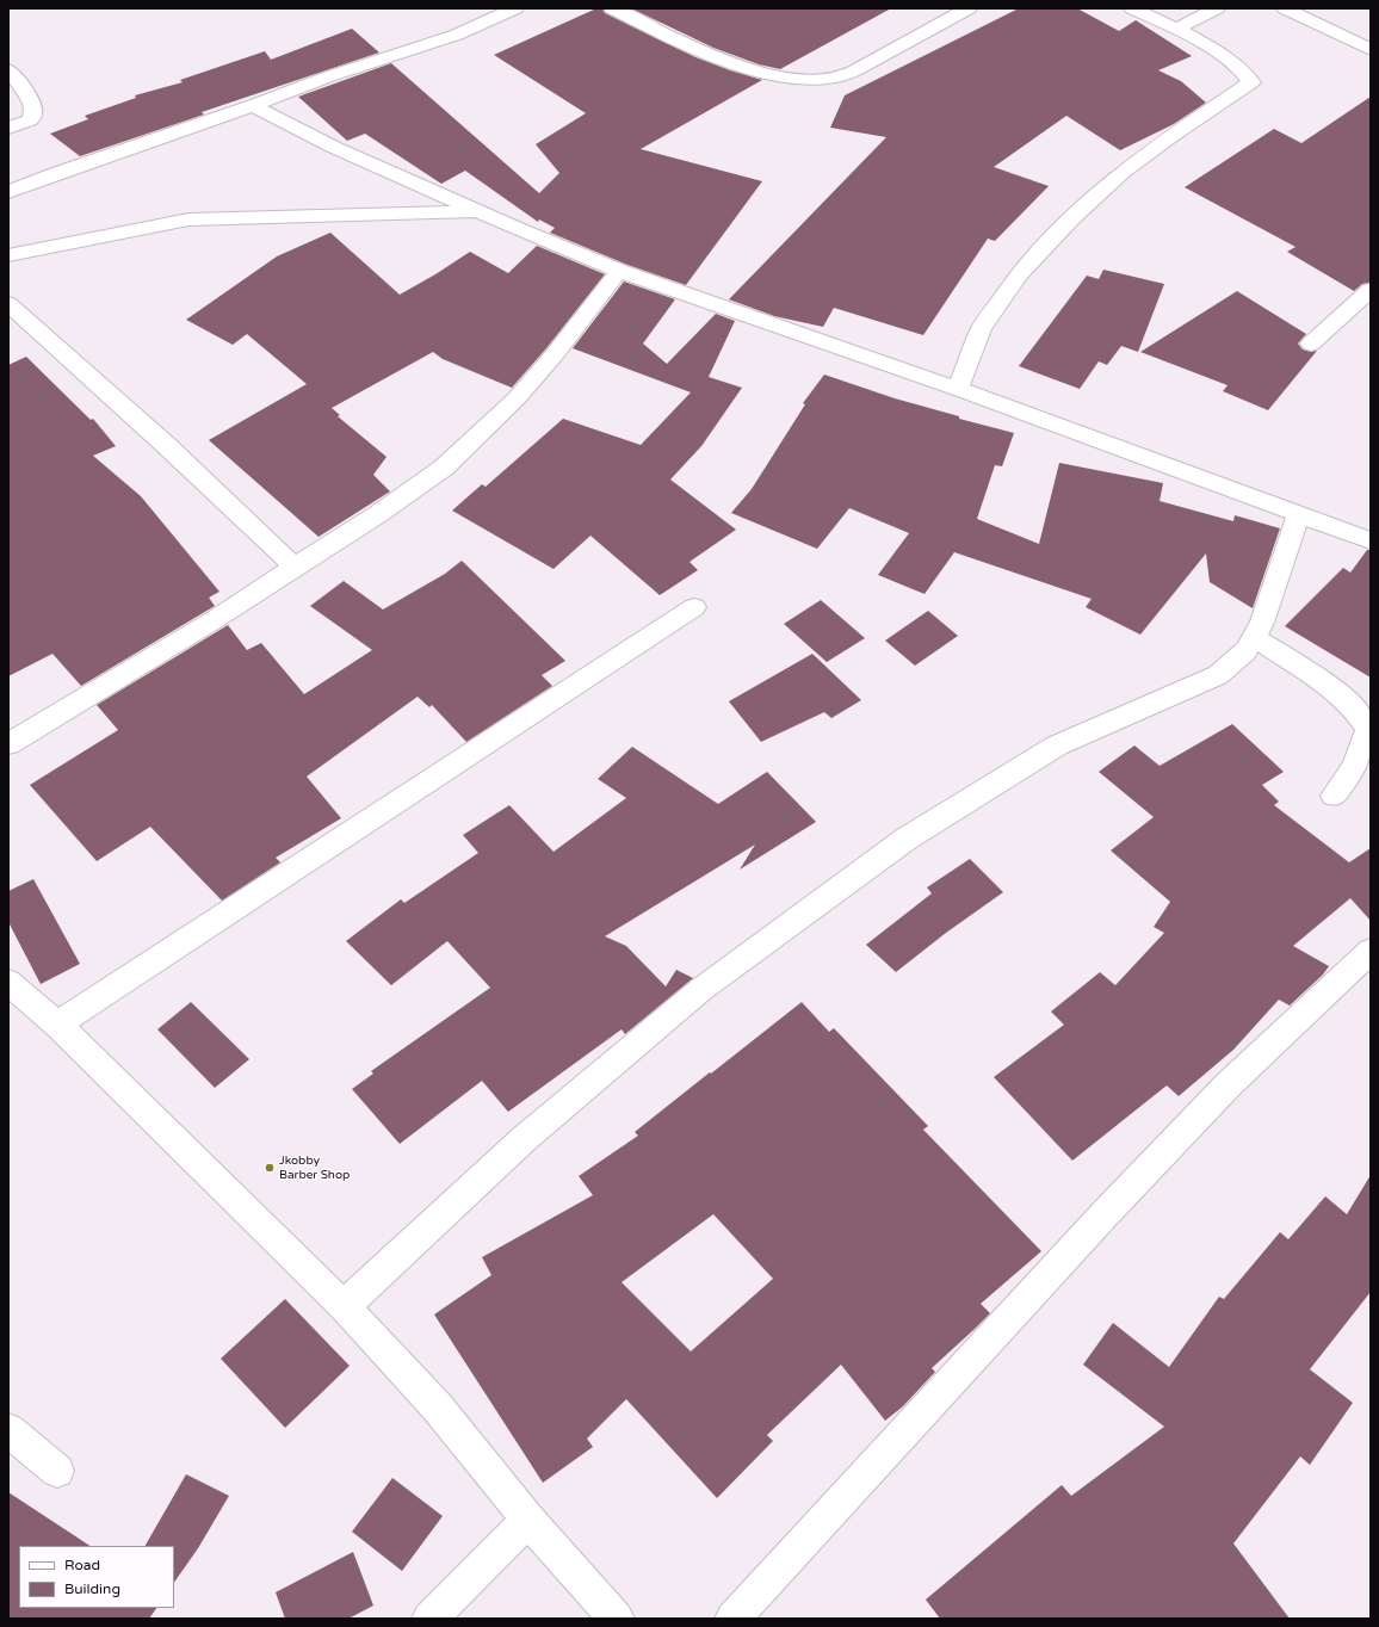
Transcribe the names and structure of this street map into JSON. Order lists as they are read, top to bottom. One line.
{"places":["Jkobby Barber Shop"],"legend":["Road","Building"]}
